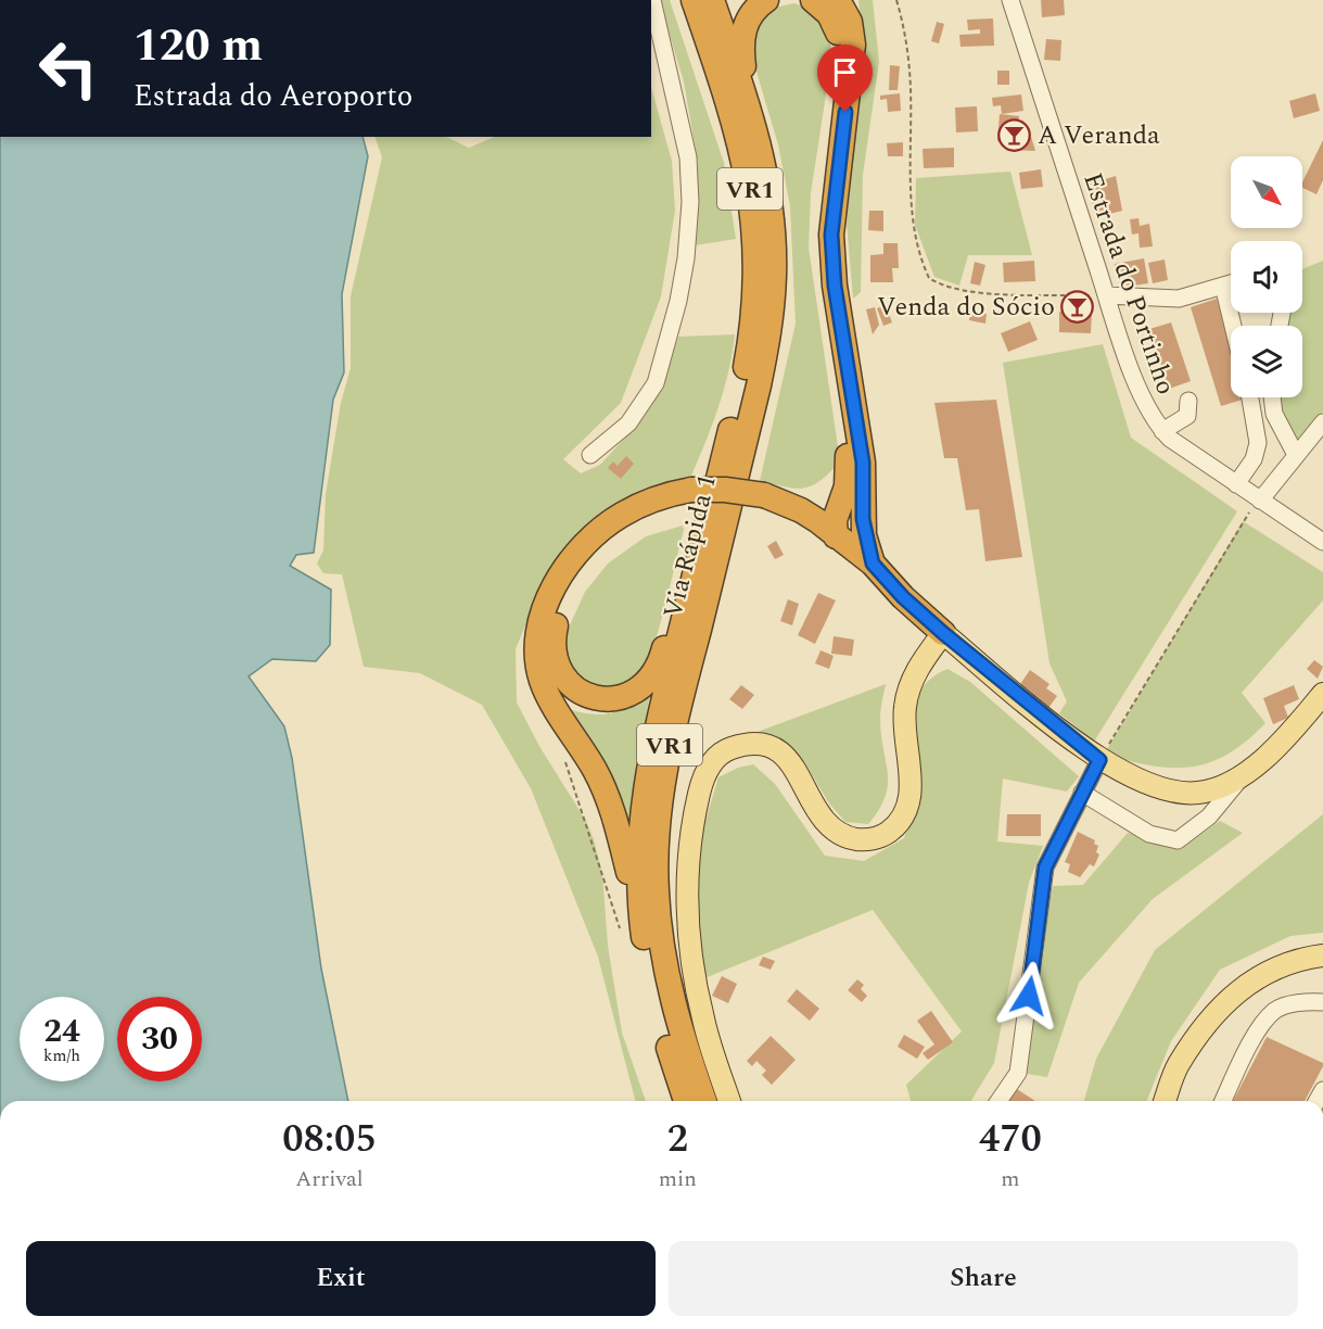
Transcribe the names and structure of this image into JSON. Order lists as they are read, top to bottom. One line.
{"streets":{"highway":["VR1","Via Rápida 1"],"street":["Estrada do Portinho"]},"places":{"bar":["A Veranda","Venda do Sócio"]},"north":"bottom right","page":{"turn":["120 m","Estrada do Aeroporto"],"speed":"24 km/h","limit":"30","eta":["08:05","Arrival","2","min","470","m"],"buttons":["Exit","Share"]}}
